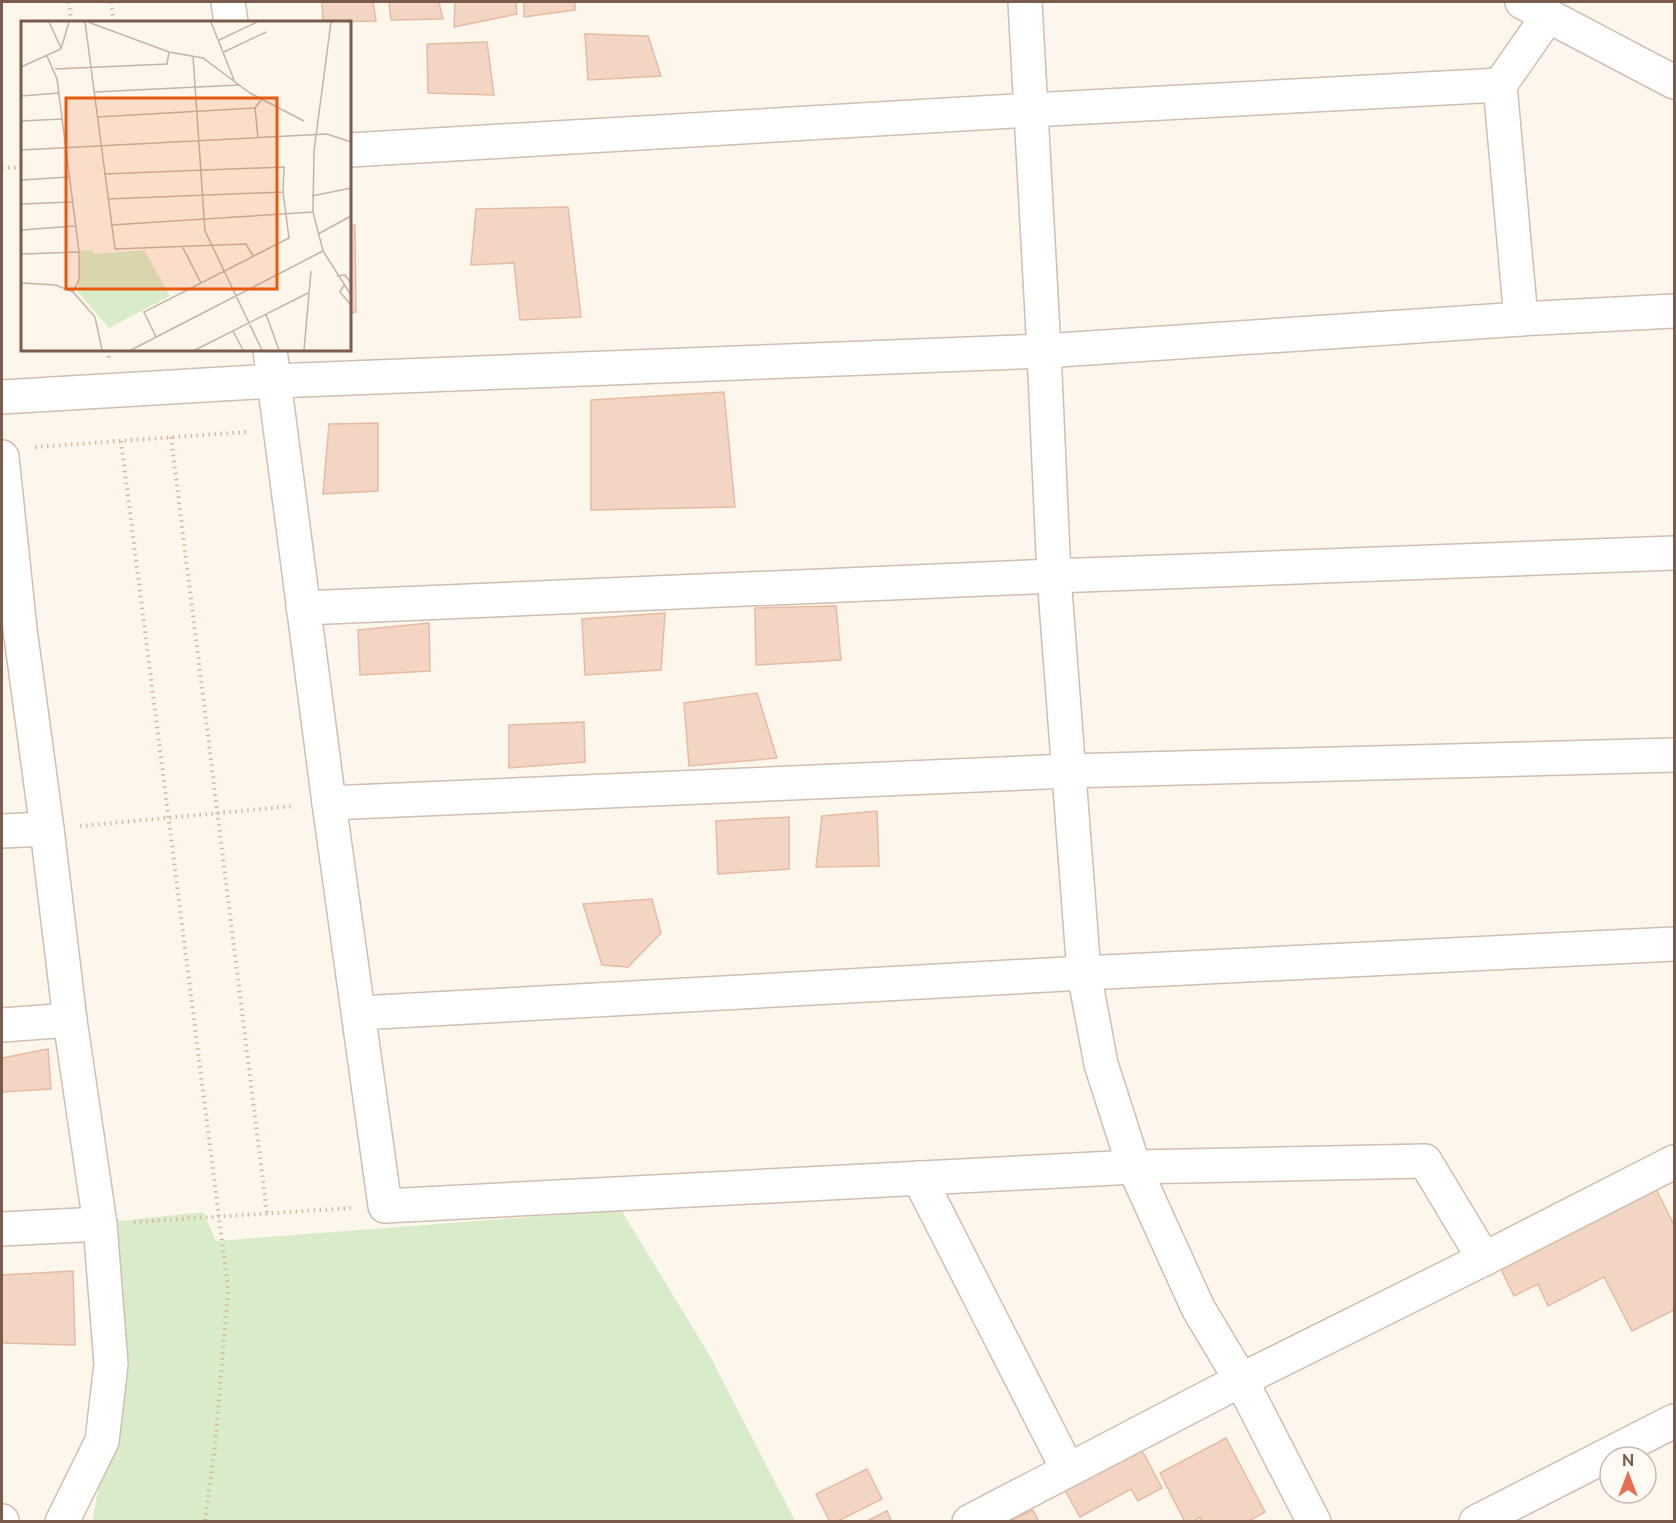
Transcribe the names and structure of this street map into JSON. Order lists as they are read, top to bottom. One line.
{"north":"top"}
